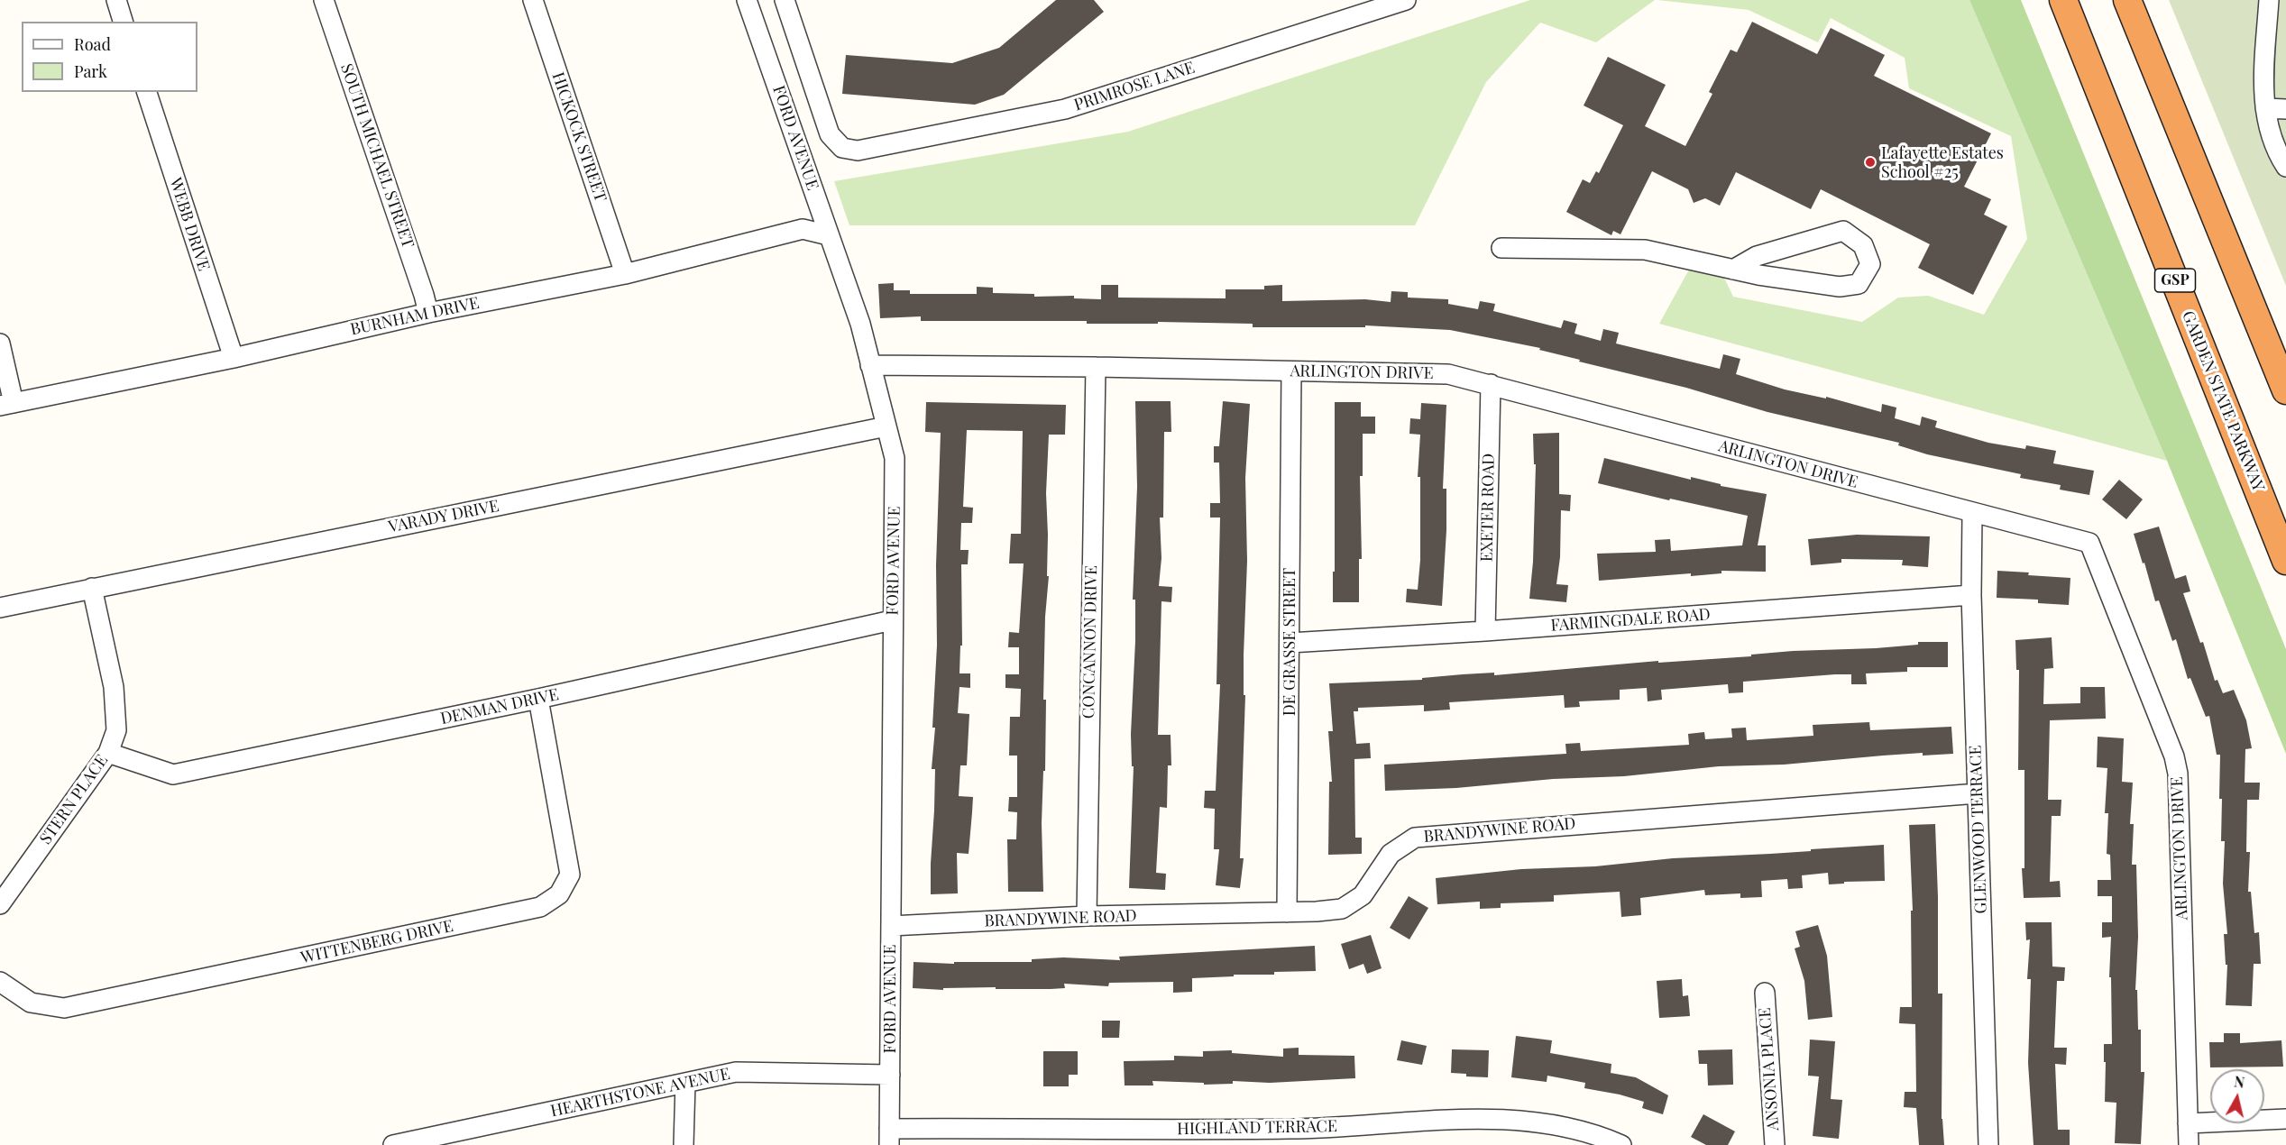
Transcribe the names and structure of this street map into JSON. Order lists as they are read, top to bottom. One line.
{"streets":{"highway":["GSP","GARDEN STATE PARKWAY"],"street":["PRIMROSE LANE","HICKOCK STREET","FORD AVENUE","SOUTH MICHAEL STREET","WEBB DRIVE","BURNHAM DRIVE","ARLINGTON DRIVE","EXETER ROAD","VARADY DRIVE","FARMINGDALE ROAD","CONCANNON DRIVE","DE GRASSE STREET","DENMAN DRIVE","STERN PLACE","GLENWOOD TERRACE","BRANDYWINE ROAD","WITTENBERG DRIVE","ANSONIA PLACE","HEARTHSTONE AVENUE","HIGHLAND TERRACE"]},"crossings":[["HICKOCK STREET","BURNHAM DRIVE"],["FORD AVENUE","BURNHAM DRIVE"],["FORD AVENUE","ARLINGTON DRIVE"],["FORD AVENUE","VARADY DRIVE"],["FORD AVENUE","DENMAN DRIVE"],["FORD AVENUE","BRANDYWINE ROAD"],["FORD AVENUE","HEARTHSTONE AVENUE"],["FORD AVENUE","HIGHLAND TERRACE"],["SOUTH MICHAEL STREET","BURNHAM DRIVE"],["WEBB DRIVE","BURNHAM DRIVE"],["ARLINGTON DRIVE","EXETER ROAD"],["ARLINGTON DRIVE","CONCANNON DRIVE"],["ARLINGTON DRIVE","DE GRASSE STREET"],["ARLINGTON DRIVE","GLENWOOD TERRACE"],["EXETER ROAD","FARMINGDALE ROAD"],["VARADY DRIVE","STERN PLACE"],["FARMINGDALE ROAD","DE GRASSE STREET"],["FARMINGDALE ROAD","GLENWOOD TERRACE"],["CONCANNON DRIVE","BRANDYWINE ROAD"],["DE GRASSE STREET","BRANDYWINE ROAD"],["DENMAN DRIVE","STERN PLACE"],["DENMAN DRIVE","WITTENBERG DRIVE"],["GLENWOOD TERRACE","BRANDYWINE ROAD"]],"places":["Lafayette Estates School #25"],"legend":["Road","Park"],"north":"top"}
